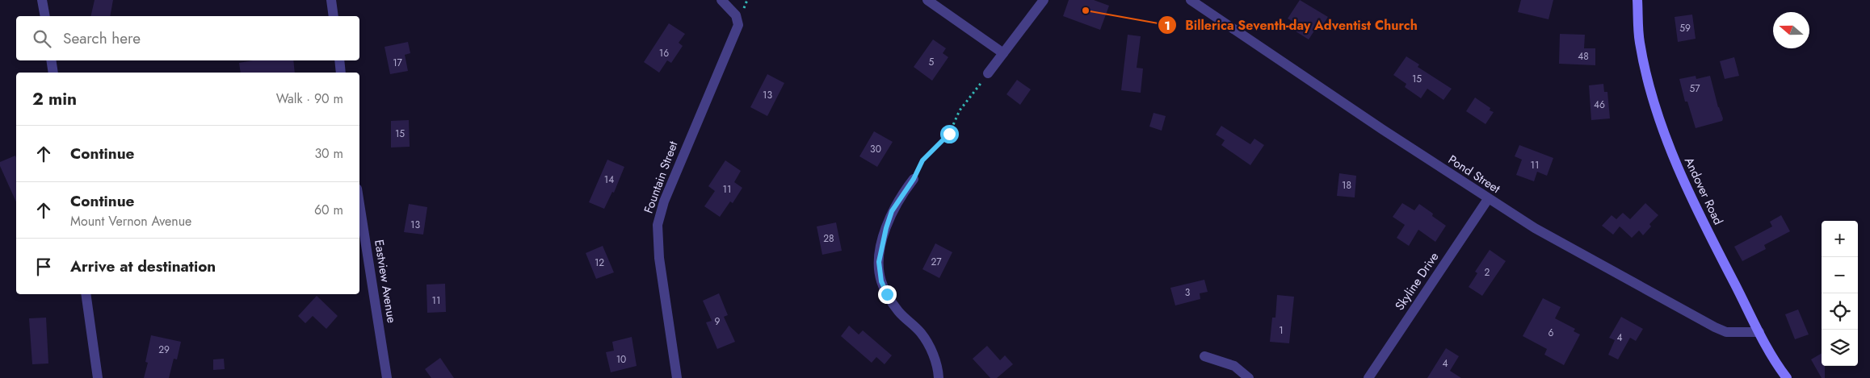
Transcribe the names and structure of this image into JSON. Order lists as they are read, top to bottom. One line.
{"streets":{"main road":["Andover Road"],"street":["Pond Street","Fountain Street","Eastview Avenue","Skyline Drive"]},"crossings":[["Pond Street","Andover Road"],["Pond Street","Skyline Drive"]],"places":["Billerica Seventh-day Adventist Church"],"house_numbers":["59","16","48","5","17","15","57","13","46","15","30","11","14","18","11","13","28","27","12","2","3","11","9","1","6","4","29","10","4"],"north":"left","page":{"search":"Search here","heading":["2 min","Walk · 90 m"],"list":[["Continue","30 m"],["Continue","Mount Vernon Avenue","60 m"],"Arrive at destination"],"map_buttons":["+","−"]}}
